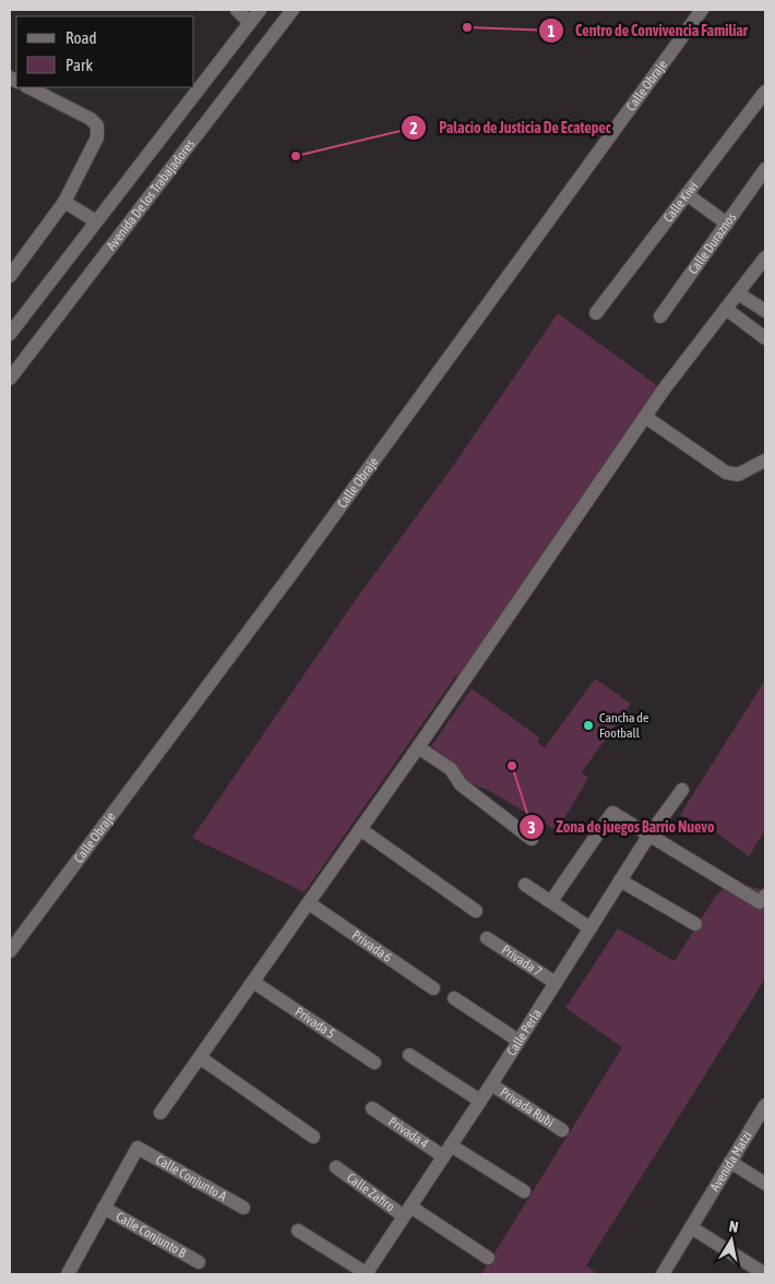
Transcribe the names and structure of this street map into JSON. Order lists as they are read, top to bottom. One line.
{"streets":{"street":["Calle Obraje","Avenida De los Trabajadores","Calle Kiwi","Calle Duraznos","Privada 6","Privada 7","Privada 5","Calle Perla","Privada Rubí","Privada 4","Avenida Matzi","Calle Conjunto A","Calle Zafiro","Calle Conjunto B"]},"crossings":[["Privada 7","Calle Perla"],["Calle Perla","Privada Rubí"],["Calle Perla","Privada 4"],["Calle Perla","Calle Zafiro"],["Calle Conjunto A","Calle Conjunto B"]],"places":["Centro de Convivencia Familiar","Palacio de Justicia De Ecatepec","Cancha de Football","Zona de juegos Barrio Nuevo"],"legend":["Road","Park"],"north":"top"}
